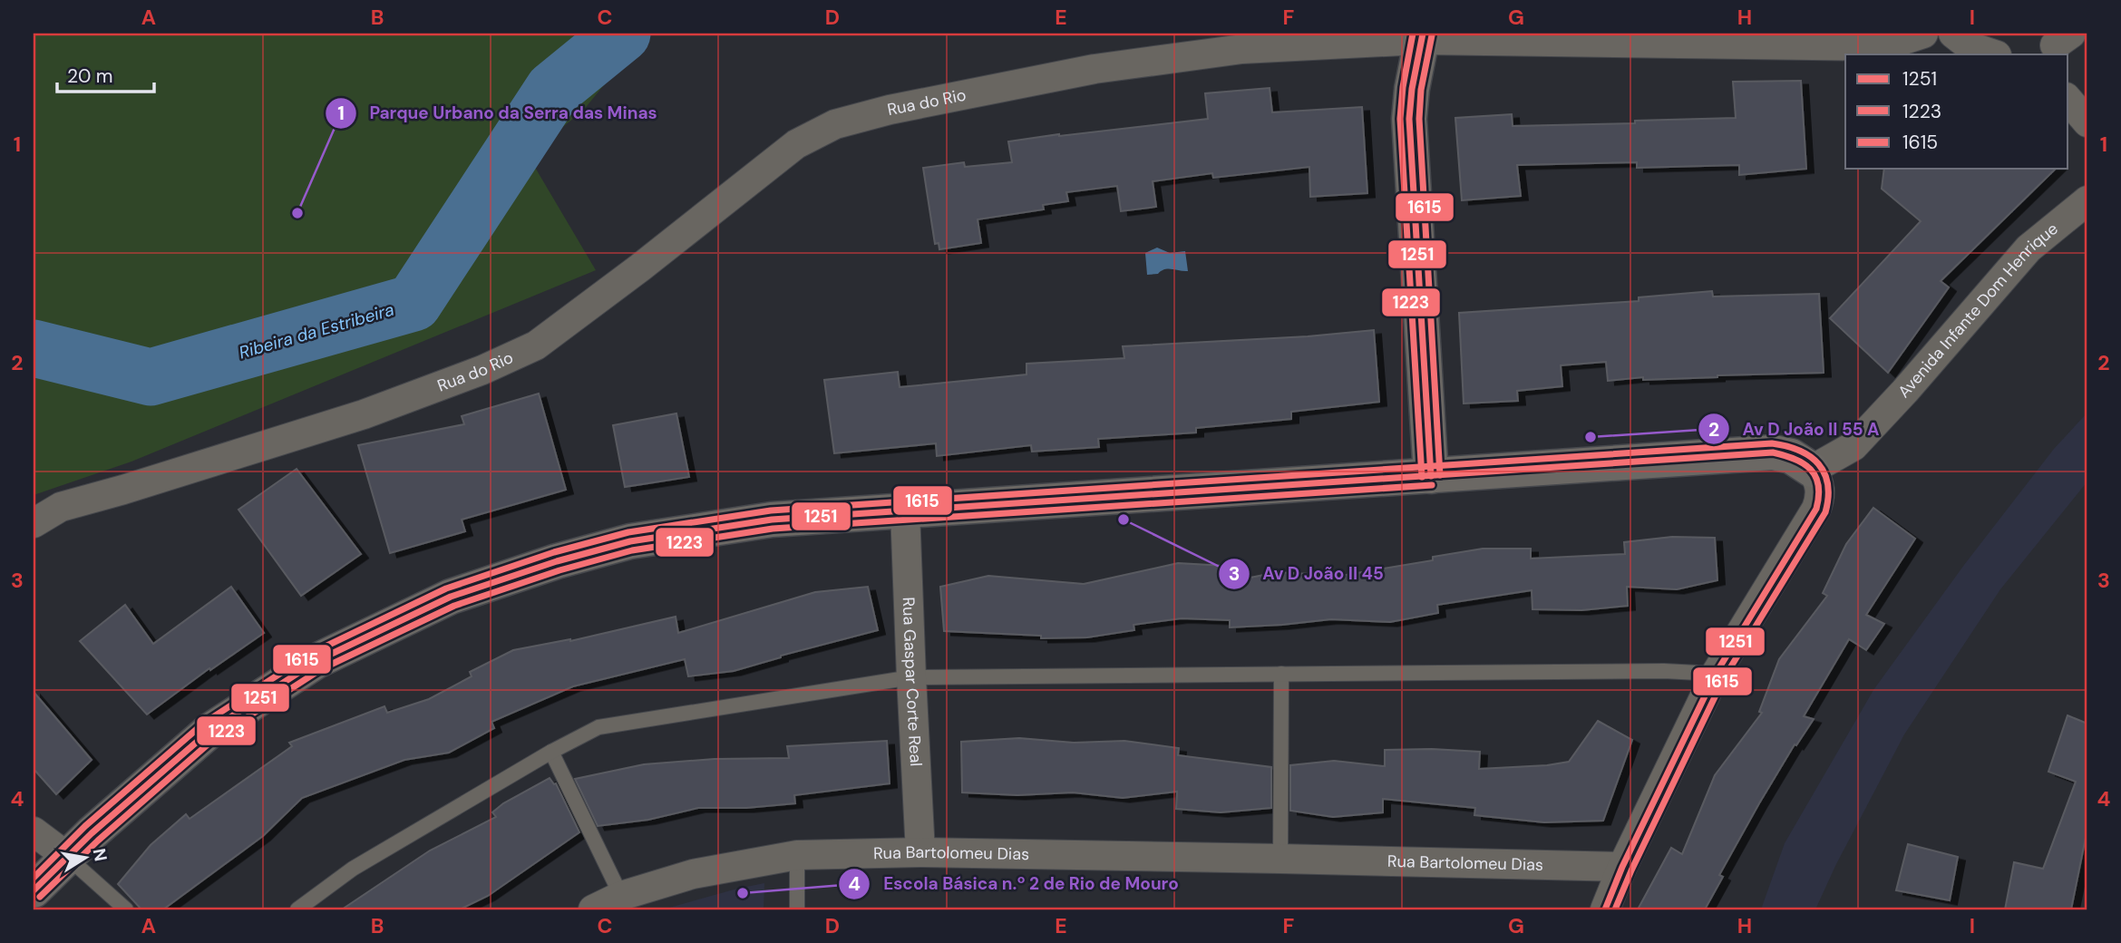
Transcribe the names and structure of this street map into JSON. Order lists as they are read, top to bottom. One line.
{"streets":{"street":["Rua do Rio","Avenida Infante Dom Henrique","Rua Gaspar Corte Real","Rua Bartolomeu Dias"]},"crossings":[["Rua Gaspar Corte Real","Rua Bartolomeu Dias"]],"water":["Ribeira da Estribeira"],"places":["Parque Urbano da Serra das Minas","Av D João II 55 A","Av D João II 45","Escola Básica n.º 2 de Rio de Mouro"],"lines":["transit line 1251","transit line 1223","transit line 1615"],"legend":["1251","1223","1615"],"scale_bar":"20 m","north":"right","grid":{"columns":["A","B","C","D","E","F","G","H","I"],"rows":["1","2","3","4"]}}
